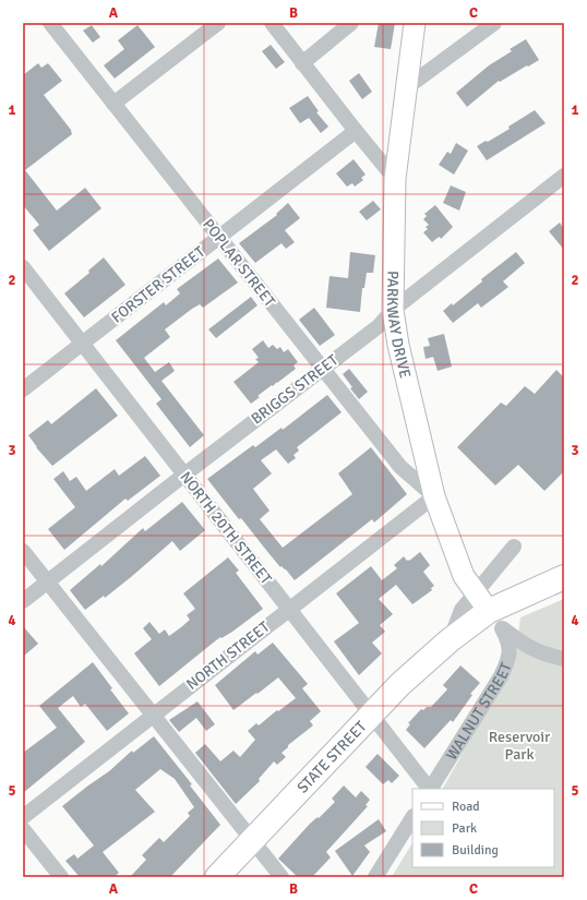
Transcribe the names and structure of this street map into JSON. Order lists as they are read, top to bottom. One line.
{"streets":{"main road":["STATE STREET"],"street":["POPLAR STREET","FORSTER STREET","PARKWAY DRIVE","BRIGGS STREET","NORTH 20TH STREET","NORTH STREET","WALNUT STREET"]},"crossings":[["POPLAR STREET","FORSTER STREET"],["POPLAR STREET","PARKWAY DRIVE"],["POPLAR STREET","BRIGGS STREET"],["POPLAR STREET","NORTH STREET"],["FORSTER STREET","NORTH 20TH STREET"],["PARKWAY DRIVE","BRIGGS STREET"],["PARKWAY DRIVE","NORTH STREET"],["PARKWAY DRIVE","WALNUT STREET"],["PARKWAY DRIVE","STATE STREET"],["BRIGGS STREET","NORTH 20TH STREET"],["NORTH 20TH STREET","NORTH STREET"],["NORTH 20TH STREET","STATE STREET"],["WALNUT STREET","STATE STREET"]],"parks":["Reservoir Park"],"legend":["Road","Park","Building"],"grid":{"columns":["A","B","C"],"rows":["1","2","3","4","5"]}}
